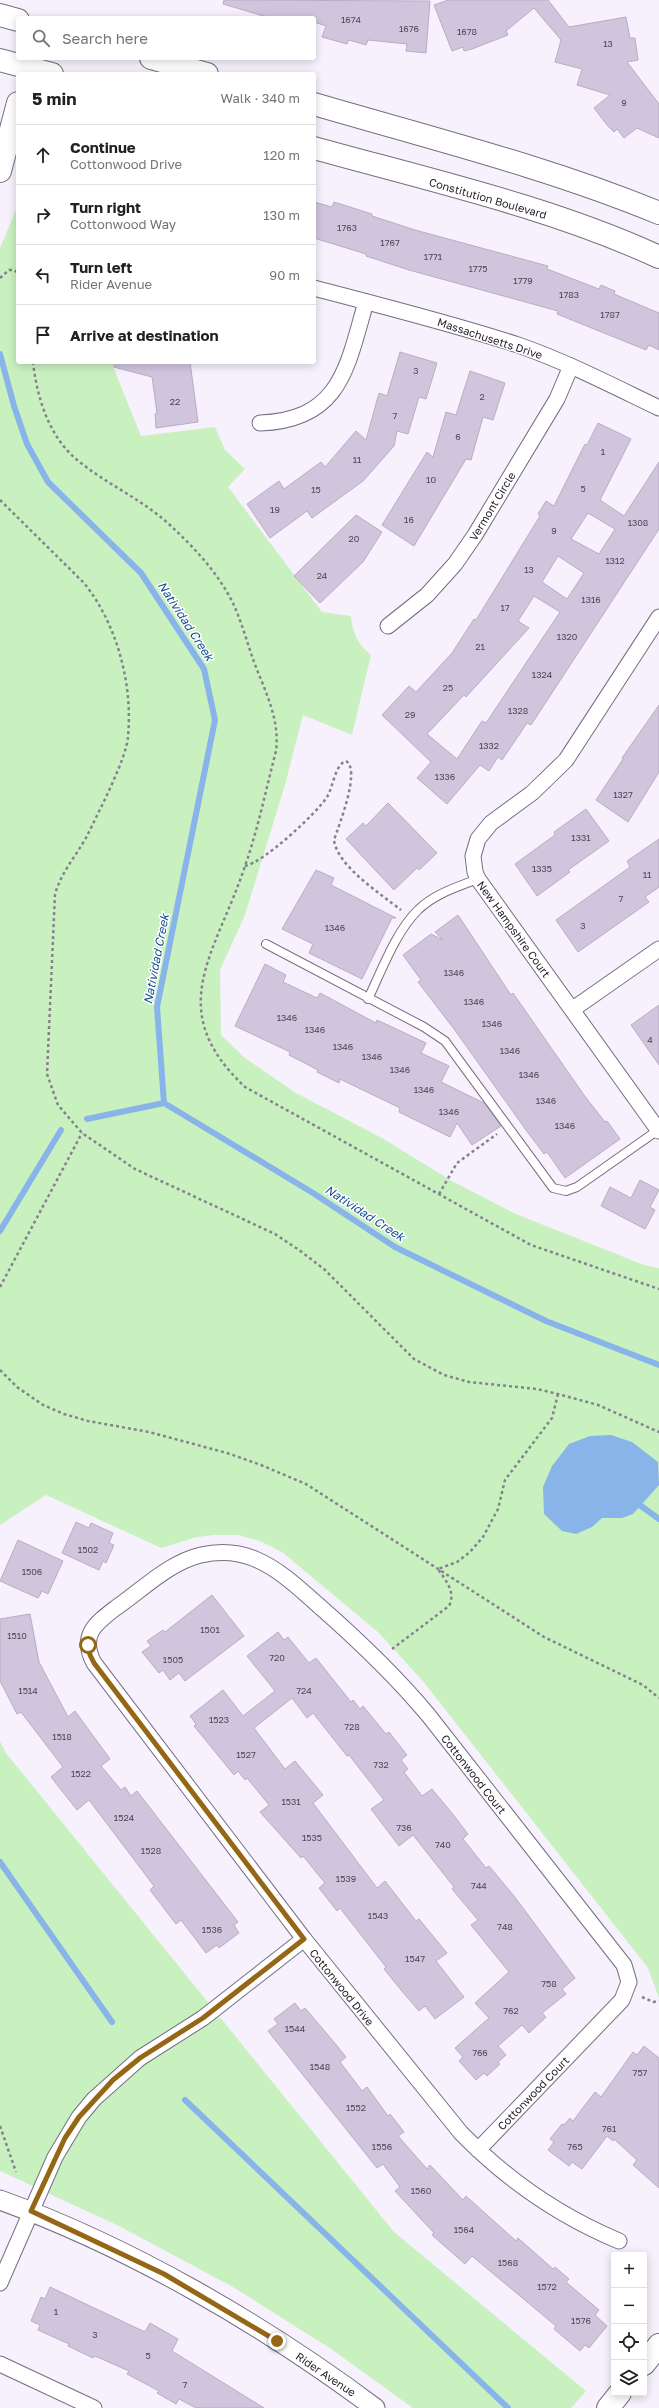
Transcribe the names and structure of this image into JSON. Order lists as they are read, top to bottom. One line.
{"streets":{"main road":["Constitution Boulevard"],"street":["Massachusetts Drive","Vermont Circle","New Hampshire Court","Cottonwood Court","Cottonwood Drive","Rider Avenue"]},"crossings":[["Massachusetts Drive","Vermont Circle"],["Cottonwood Court","Cottonwood Drive"]],"water":["Natividad Creek"],"house_numbers":["1674","1676","1678","13","9","1763","1767","1771","1775","1779","1783","1787","3","2","22","7","6","1","11","10","5","15","19","16","1308","9","20","1312","13","24","1316","17","1320","21","1324","25","1328","29","1332","1336","1327","1331","1335","11","7","3","1346","1346","1346","1346","1346","1346","4","1346","1346","1346","1346","1346","1346","1346","1346","1346","1502","1506","1501","1510","720","1505","1514","724","1523","728","1518","1527","732","1522","1531","1524","736","1535","740","1528","1539","744","1543","748","1536","1547","758","762","1544","766","1548","757","1552","761","1556","765","1560","1564","1568","1572","1","1576","3","5","7"],"page":{"search":"Search here","heading":["5 min","Walk · 340 m"],"list":[["Continue","Cottonwood Drive","120 m"],["Turn right","Cottonwood Way","130 m"],["Turn left","Rider Avenue","90 m"],"Arrive at destination"],"map_buttons":["+","−"]}}
